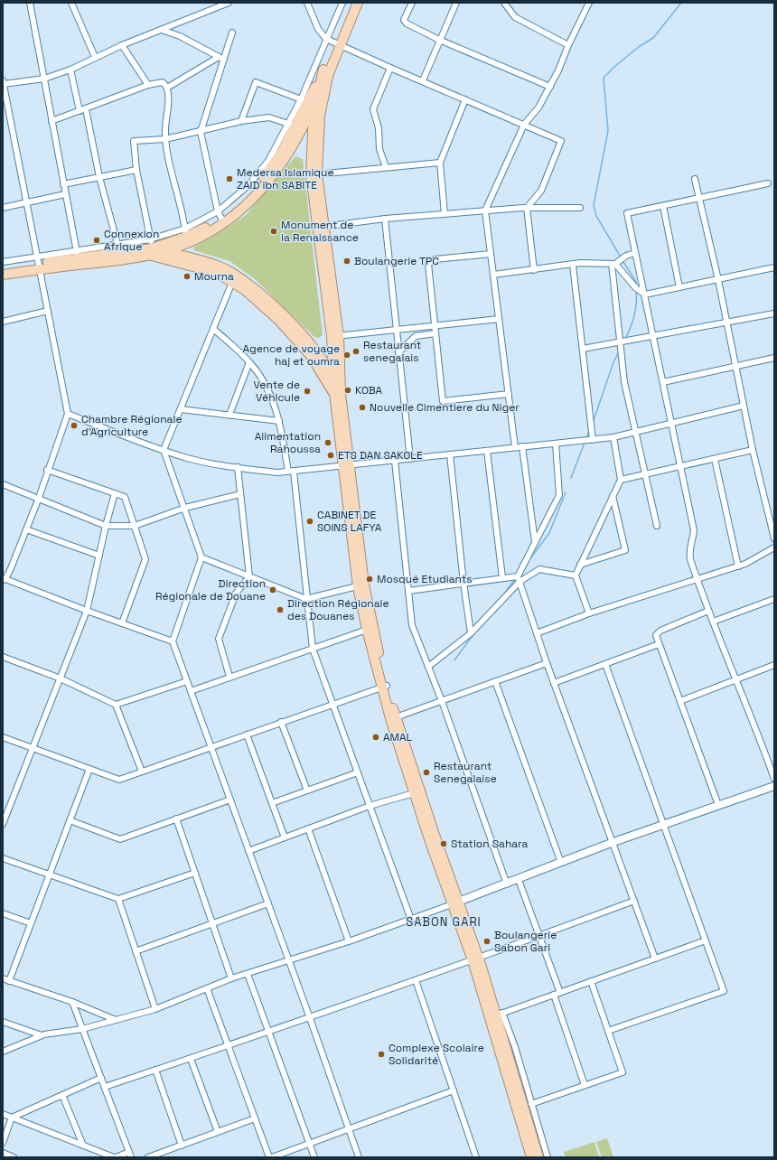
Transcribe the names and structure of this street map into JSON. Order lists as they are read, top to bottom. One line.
{"districts":["SABON GARI"],"places":["Medersa Islamique ZAID ibn SABITE","Monument de la Renaissance","Connexion Afrique","Boulangerie TPC","Mourna","Restaurant senegalais","Agence de voyage haj et oumra","KOBA","Vente de Véhicule","Nouvelle Cimentiere du Niger","Chambre Régionale d'Agriculture","Alimentation Rahoussa","ETS DAN SAKOLE","CABINET DE SOINS LAFYA","Mosqué Etudiants","Direction Régionale de Douane","Direction Régionale des Douanes","AMAL","Restaurant Senegalaise","Station Sahara","Boulangerie Sabon Gari","Complexe Scolaire Solidarité"]}
